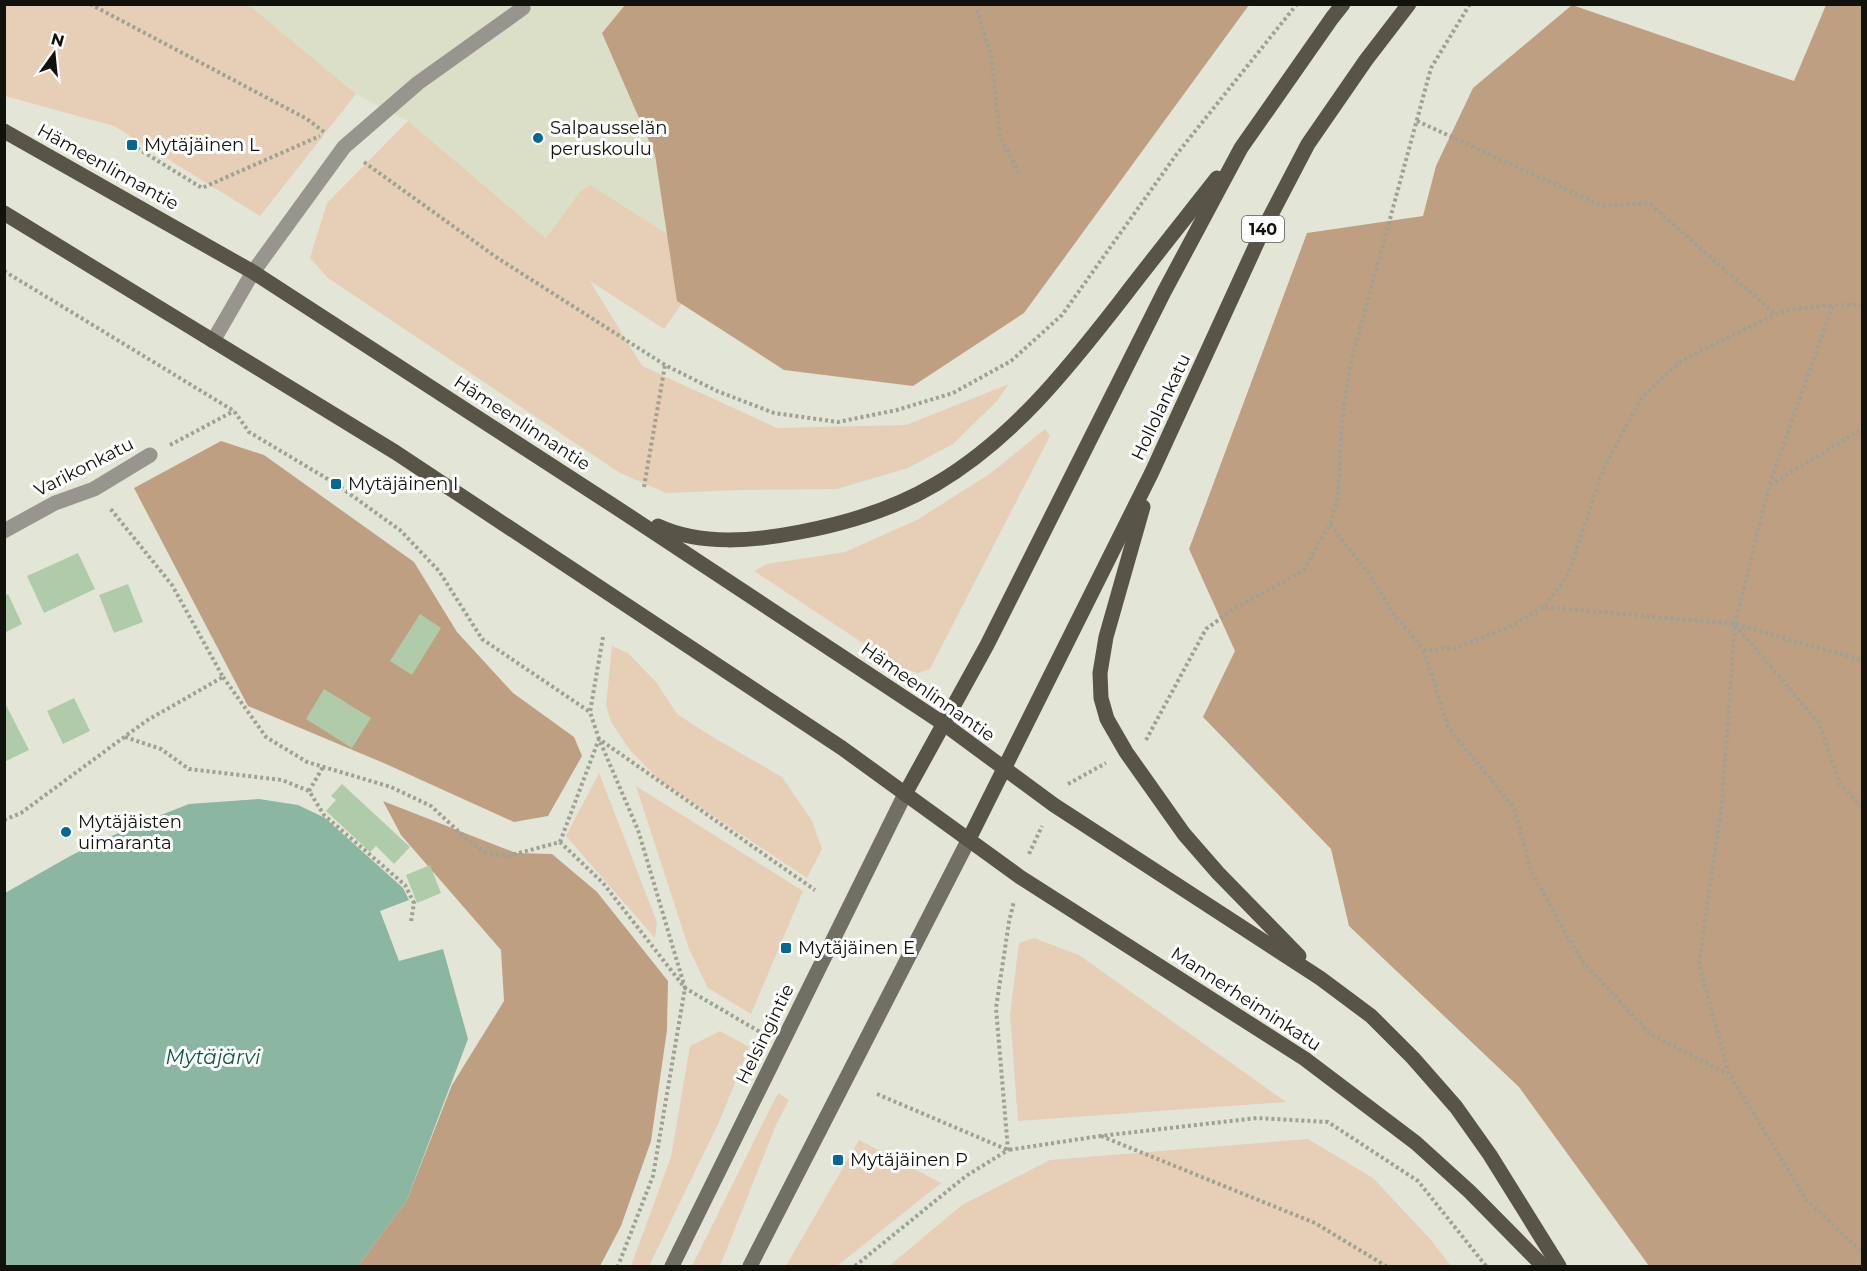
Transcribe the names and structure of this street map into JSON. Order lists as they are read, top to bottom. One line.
{"streets":{"main road":["Hämeenlinnantie","140","Hollolankatu","Mannerheiminkatu","Helsingintie"],"street":["Varikonkatu"]},"crossings":[["Hämeenlinnantie","Hollolankatu"],["Hämeenlinnantie","Helsingintie"],["140","Hollolankatu"],["140","Mannerheiminkatu"],["Hollolankatu","Mannerheiminkatu"],["Mannerheiminkatu","Helsingintie"]],"water":["Mytäjärvi"],"places":{"other":["Salpausselän peruskoulu","Mytäjäisten uimaranta"],"transit":["Mytäjäinen L","Mytäjäinen I","Mytäjäinen E","Mytäjäinen P"]},"north":"top"}
